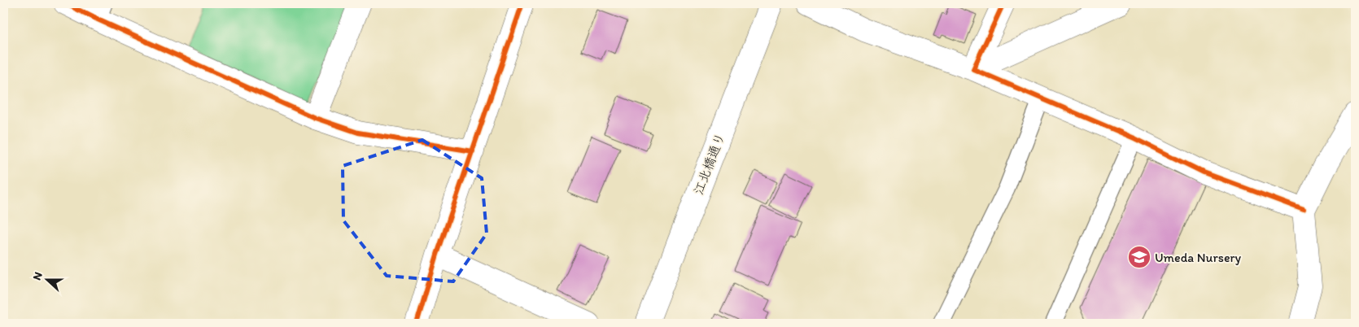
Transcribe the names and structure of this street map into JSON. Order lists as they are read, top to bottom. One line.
{"streets":{"street":["江北橋通り"]},"places":{"school or university":["Umeda Nursery"]},"north":"left"}
